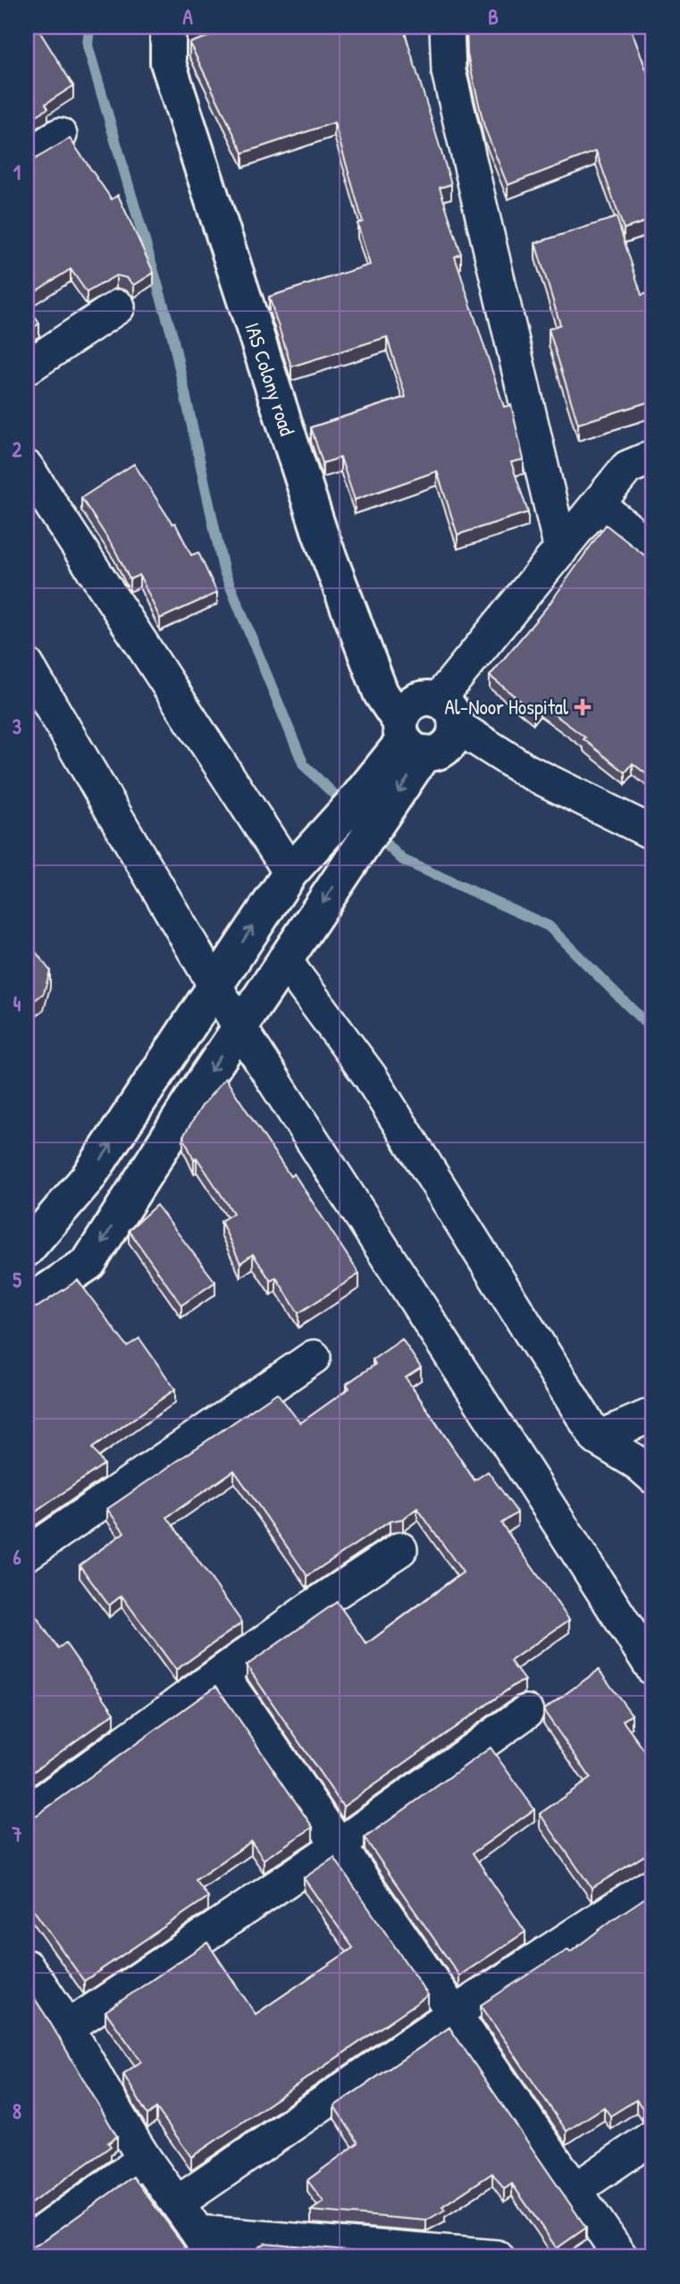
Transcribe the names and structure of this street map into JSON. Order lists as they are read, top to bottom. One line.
{"streets":{"street":["IAS Colony road"]},"places":{"health":["Al-Noor Hospital"]},"grid":{"columns":["A","B"],"rows":["1","2","3","4","5","6","7","8"]}}
